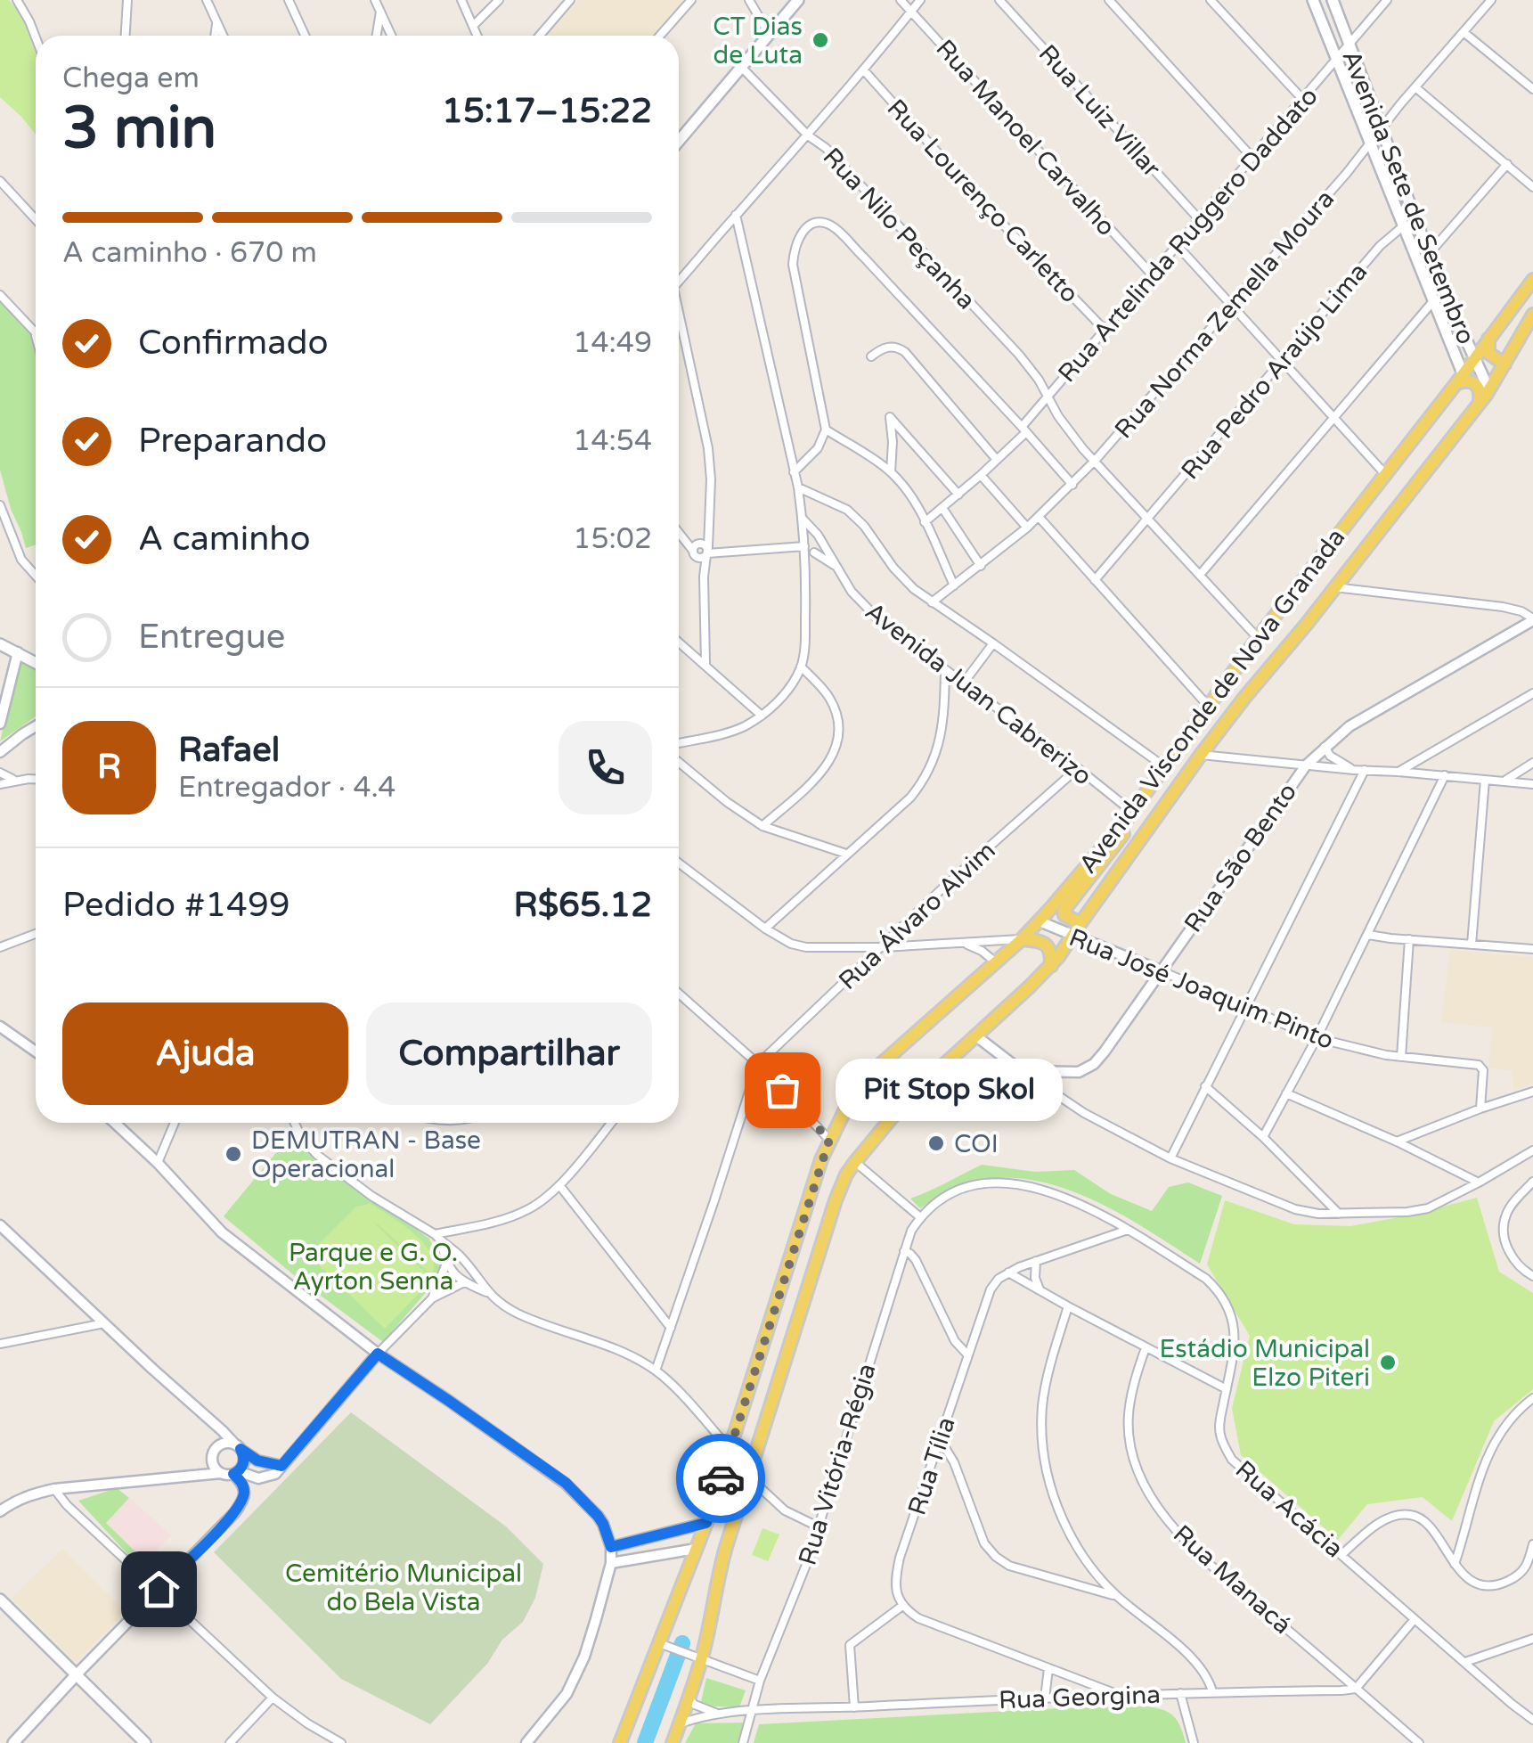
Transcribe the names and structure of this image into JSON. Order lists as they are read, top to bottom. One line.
{"streets":{"main road":["Avenida Sete de Setembro","Avenida Visconde de Nova Granada"],"street":["Rua Luiz Villar","Rua Manoel Carvalho","Rua Lourenço Carletto","Rua Nilo Peçanha","Rua Artelinda Ruggero Daddato","Rua Norma Zemella Moura","Rua Pedro Araújo Lima","Avenida Juan Cabrerizo","Rua São Bento","Rua Álvaro Alvim","Rua José Joaquim Pinto","Rua Vitória-Régia","Rua Tília","Rua Acácia","Rua Manacá","Rua Georgina"]},"crossings":[["Rua Luiz Villar","Rua Artelinda Ruggero Daddato"],["Rua Manoel Carvalho","Rua Artelinda Ruggero Daddato"],["Avenida Sete de Setembro","Rua Artelinda Ruggero Daddato"],["Avenida Sete de Setembro","Rua Norma Zemella Moura"],["Avenida Sete de Setembro","Rua Pedro Araújo Lima"],["Avenida Sete de Setembro","Avenida Visconde de Nova Granada"],["Rua Lourenço Carletto","Rua Artelinda Ruggero Daddato"],["Rua Nilo Peçanha","Rua Artelinda Ruggero Daddato"],["Rua Nilo Peçanha","Rua Norma Zemella Moura"],["Rua Nilo Peçanha","Rua Pedro Araújo Lima"],["Rua Nilo Peçanha","Avenida Visconde de Nova Granada"],["Avenida Juan Cabrerizo","Avenida Visconde de Nova Granada"],["Avenida Juan Cabrerizo","Rua Álvaro Alvim"],["Avenida Visconde de Nova Granada","Rua José Joaquim Pinto"],["Rua São Bento","Rua José Joaquim Pinto"],["Rua Vitória-Régia","Rua Acácia"],["Rua Vitória-Régia","Rua Georgina"],["Rua Manacá","Rua Georgina"]],"parks":["Parque e G. O. Ayrton Senna","Cemitério Municipal do Bela Vista"],"places":["CT Dias de Luta","Pit Stop Skol","COI","DEMUTRAN - Base Operacional","Estádio Municipal Elzo Piteri"],"page":{"heading":["3 min","Chega em","15:17–15:22"],"panel":["Rafael","Entregador · 4.4","Pedido #1499","R$65.12"],"bar":"A caminho · 670 m","list":[["Confirmado","14:49"],["Preparando","14:54"],["A caminho","15:02"],"Entregue"],"round":"R","buttons":["Ajuda","Compartilhar"],"bubble":"Pit Stop Skol"}}
